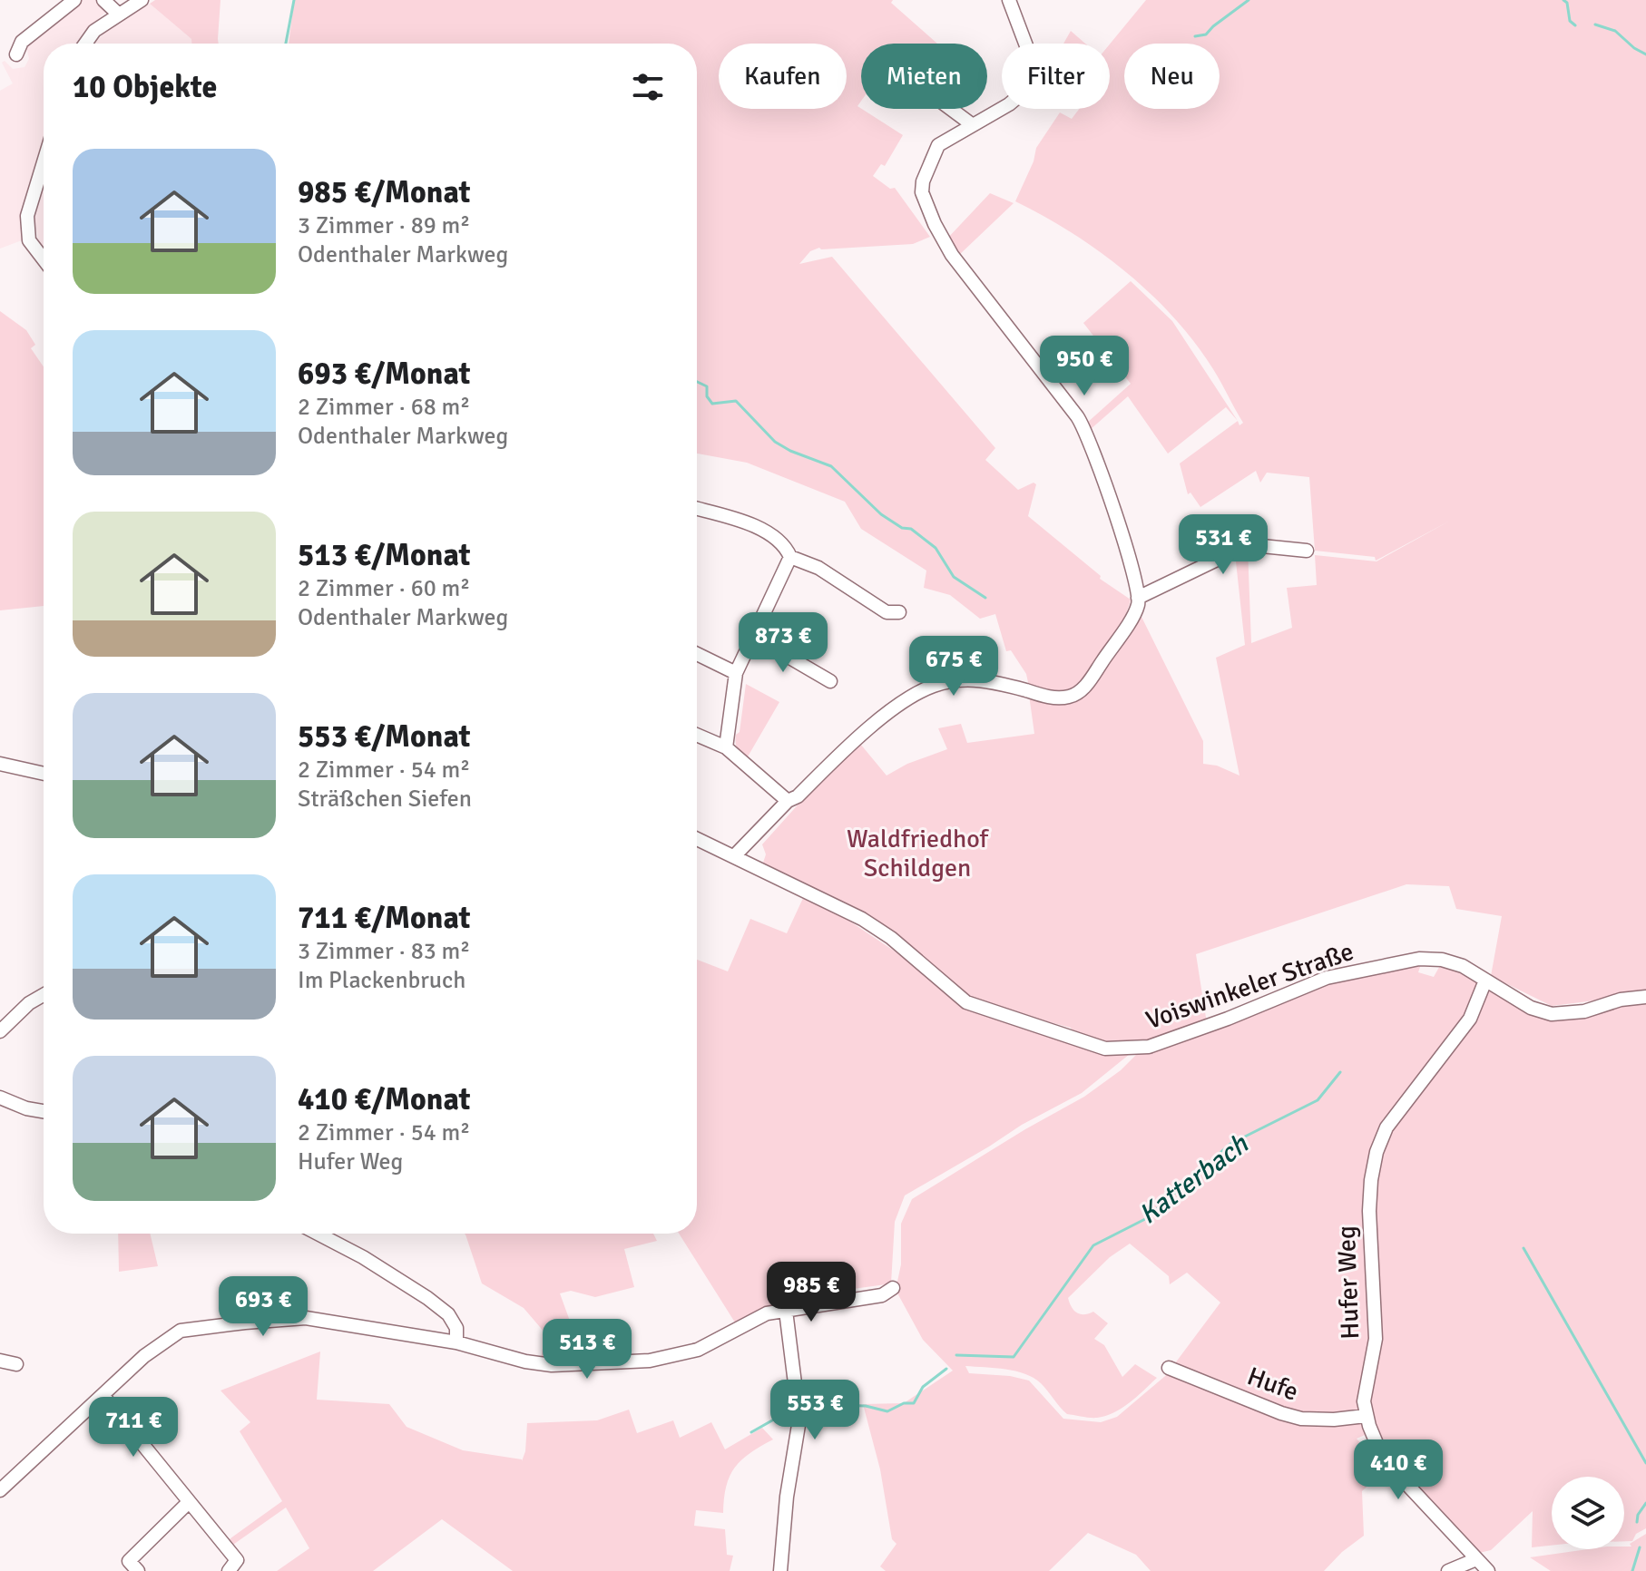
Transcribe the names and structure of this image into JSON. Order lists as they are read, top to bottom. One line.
{"streets":{"street":["Voiswinkeler Straße","Hufer Weg","Hufe"]},"crossings":[["Voiswinkeler Straße","Hufer Weg"],["Hufer Weg","Hufe"]],"water":["Katterbach"],"parks":["Waldfriedhof Schildgen"],"page":{"chip":["Kaufen","Mieten","Filter","Neu"],"heading":"10 Objekte","list":[{"name":"985 €/Monat","note":"3 Zimmer · 89 m² · Odenthaler Markweg"},{"name":"693 €/Monat","note":"2 Zimmer · 68 m² · Odenthaler Markweg"},{"name":"513 €/Monat","note":"2 Zimmer · 60 m² · Odenthaler Markweg"},{"name":"553 €/Monat","note":"2 Zimmer · 54 m² · Sträßchen Siefen"},{"name":"711 €/Monat","note":"3 Zimmer · 83 m² · Im Plackenbruch"},{"name":"410 €/Monat","note":"2 Zimmer · 54 m² · Hufer Weg"}],"price":["950 €","531 €","873 €","675 €","985 €","693 €","513 €","553 €","711 €","410 €"]}}
